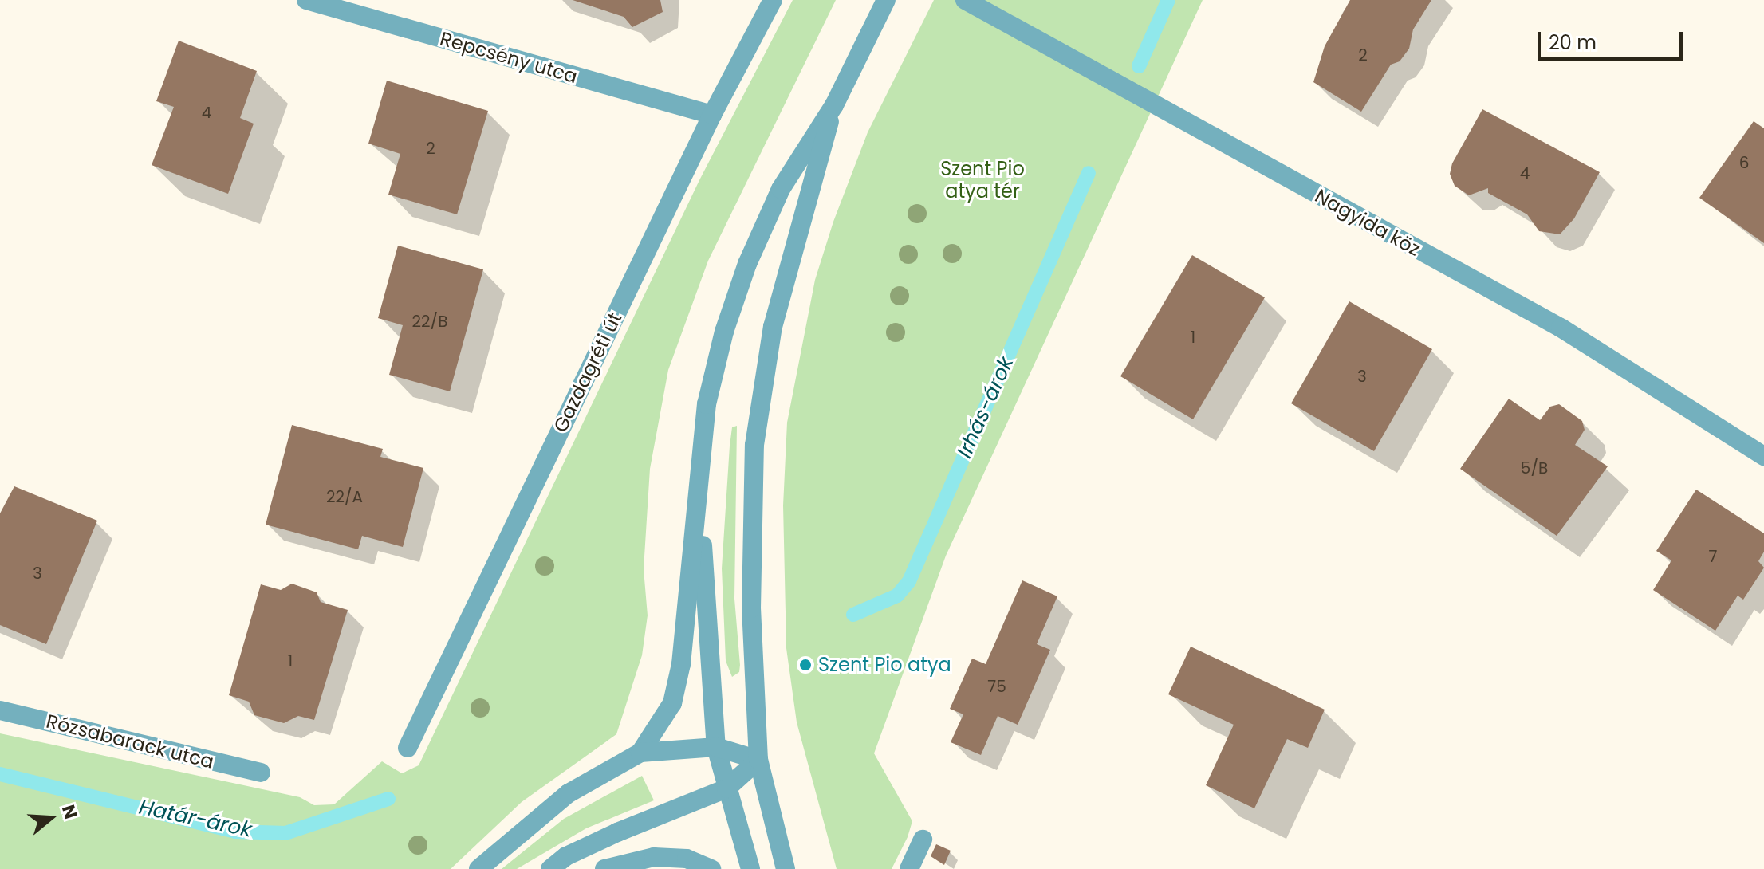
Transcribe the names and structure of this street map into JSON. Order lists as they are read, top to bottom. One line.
{"streets":{"street":["Repcsény utca","Nagyida köz","Gazdagréti út","Rózsabarack utca"]},"crossings":[["Repcsény utca","Gazdagréti út"]],"water":["Irhás-árok","Határ-árok"],"parks":["Szent Pio atya tér"],"places":["Szent Pio atya"],"house_numbers":["2","4","2","6","4","22/B","1","3","5/B","22/A","7","3","1","75"],"scale_bar":"20 m","north":"right"}
